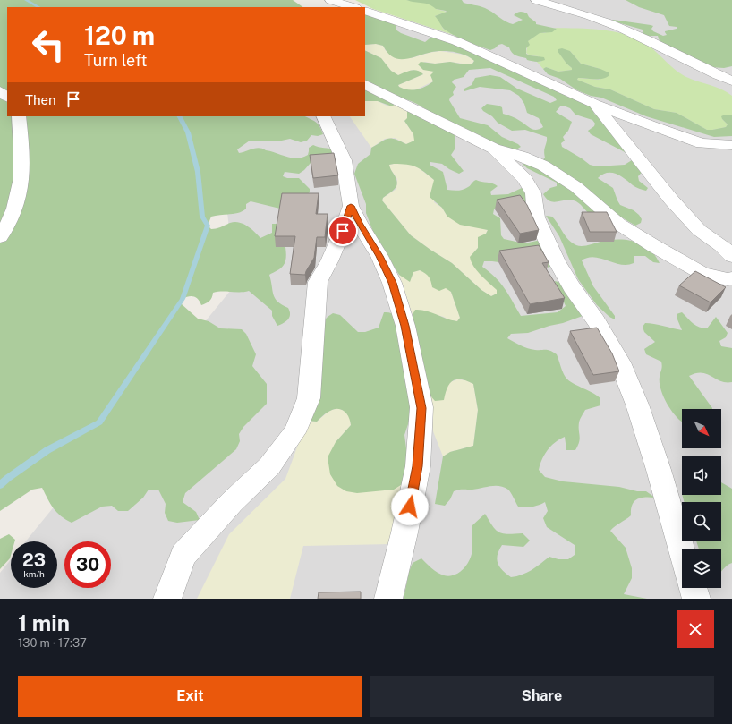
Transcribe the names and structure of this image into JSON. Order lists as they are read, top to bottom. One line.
{"north":"bottom right","page":{"turn":["120 m","Turn left"],"then":"Then","speed":"23 km/h","limit":"30","heading":["1 min","130 m · 17:37"],"buttons":["Exit","Share"]}}
